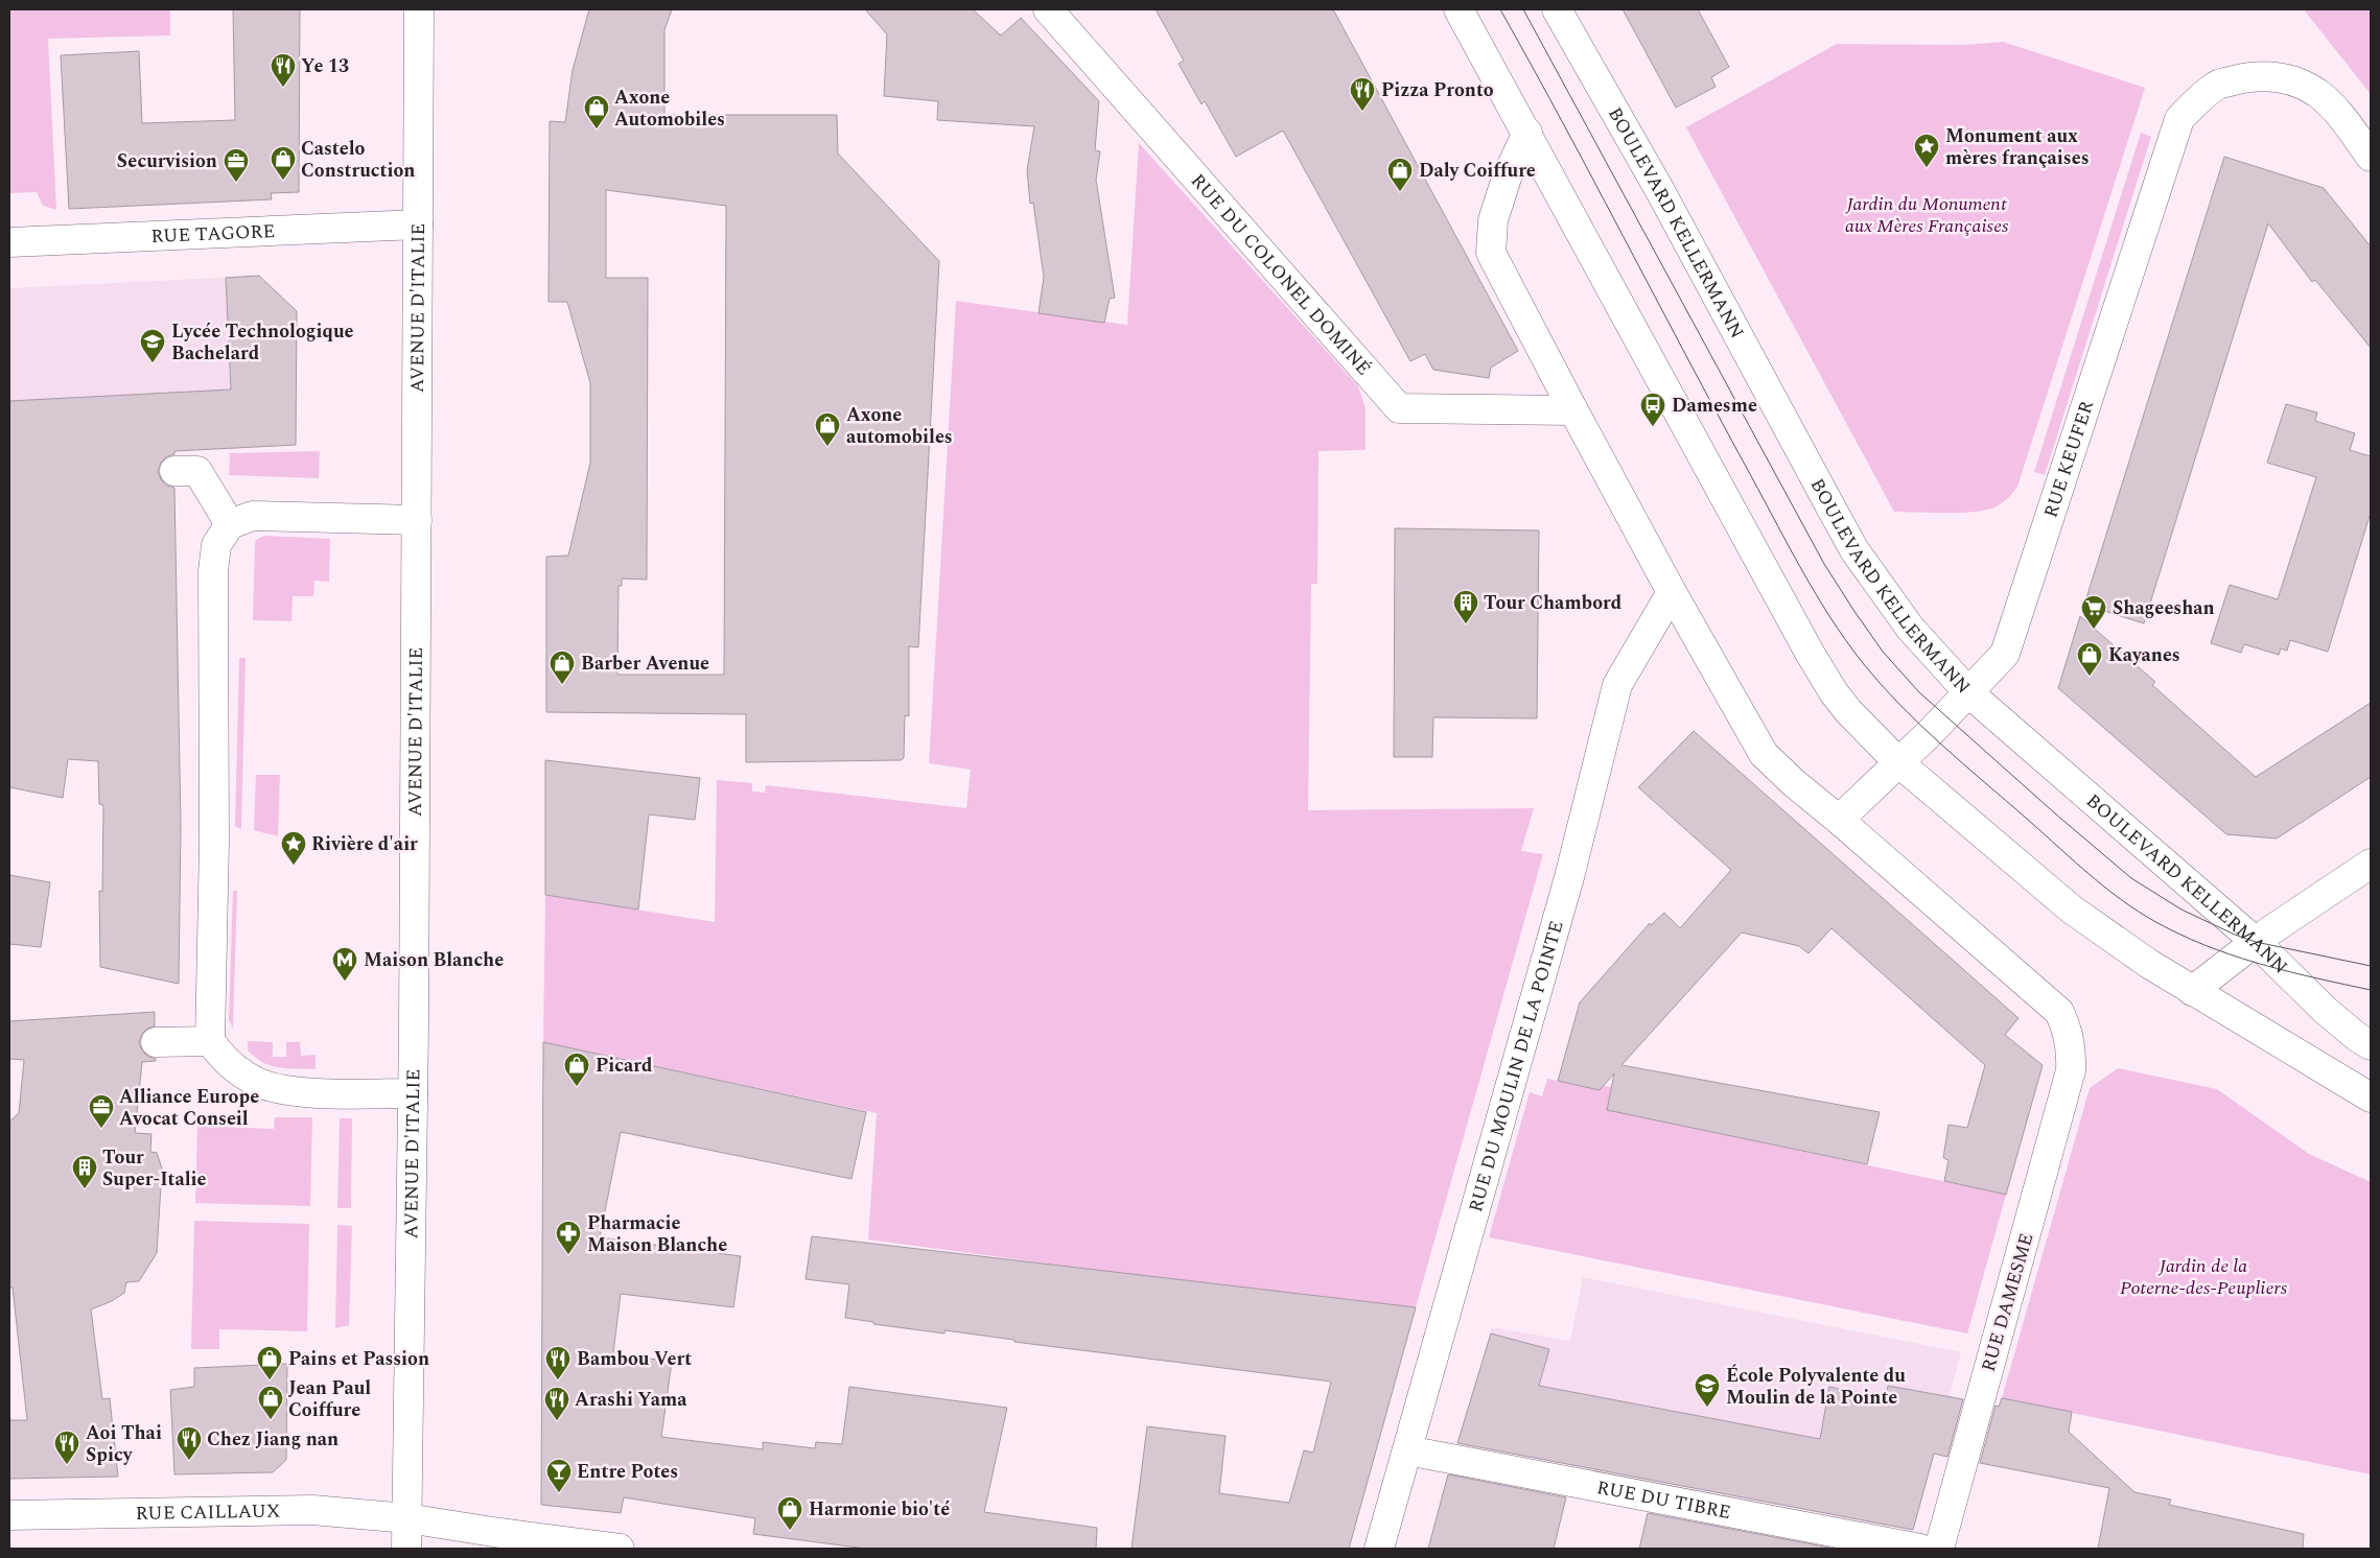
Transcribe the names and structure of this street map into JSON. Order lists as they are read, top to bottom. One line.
{"streets":{"street":["BOULEVARD KELLERMANN","RUE TAGORE","RUE DU COLONEL DOMINÉ","AVENUE D'ITALIE","RUE KEUFER","RUE DU MOULIN DE LA POINTE","RUE DAMESME","RUE DU TIBRE","RUE CAILLAUX"]},"crossings":[["BOULEVARD KELLERMANN","RUE KEUFER"],["RUE TAGORE","AVENUE D'ITALIE"],["AVENUE D'ITALIE","RUE CAILLAUX"],["RUE KEUFER","RUE DAMESME"],["RUE DU MOULIN DE LA POINTE","RUE DU TIBRE"]],"parks":["Jardin du Monument aux Mères Françaises","Jardin de la Poterne-des-Peupliers"],"places":{"restaurant":["Ye 13","Pizza Pronto","Bambou Vert","Arashi Yama","Chez Jiang nan","Aoi Thai Spicy"],"shop":["Axone Automobiles","Castelo Construction","Daly Coiffure","Axone automobiles","Kayanes","Barber Avenue","Picard","Pains et Passion","Jean Paul Coiffure","Harmonie bio'té"],"place":["Monument aux mères françaises","Rivière d'air"],"office":["Securvision","Alliance Europe Avocat Conseil"],"school or university":["Lycée Technologique Bachelard","École Polyvalente du Moulin de la Pointe"],"bus stop":["Damesme"],"building":["Tour Chambord","Tour Super-Italie"],"supermarket":["Shageeshan"],"metro station":["Maison Blanche"],"pharmacy":["Pharmacie Maison Blanche"],"bar":["Entre Potes"]}}
